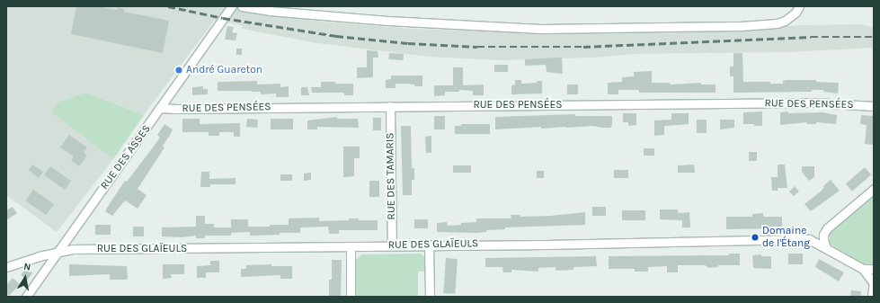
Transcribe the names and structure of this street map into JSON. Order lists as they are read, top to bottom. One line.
{"streets":{"street":["RUE DES PENSÉES","RUE DES ASSES","RUE DES TAMARIS","RUE DES GLAÏEULS"]},"crossings":[["RUE DES PENSÉES","RUE DES ASSES"],["RUE DES PENSÉES","RUE DES TAMARIS"],["RUE DES ASSES","RUE DES GLAÏEULS"],["RUE DES TAMARIS","RUE DES GLAÏEULS"]],"places":["André Guareton","Domaine de l'Étang"],"north":"top"}
